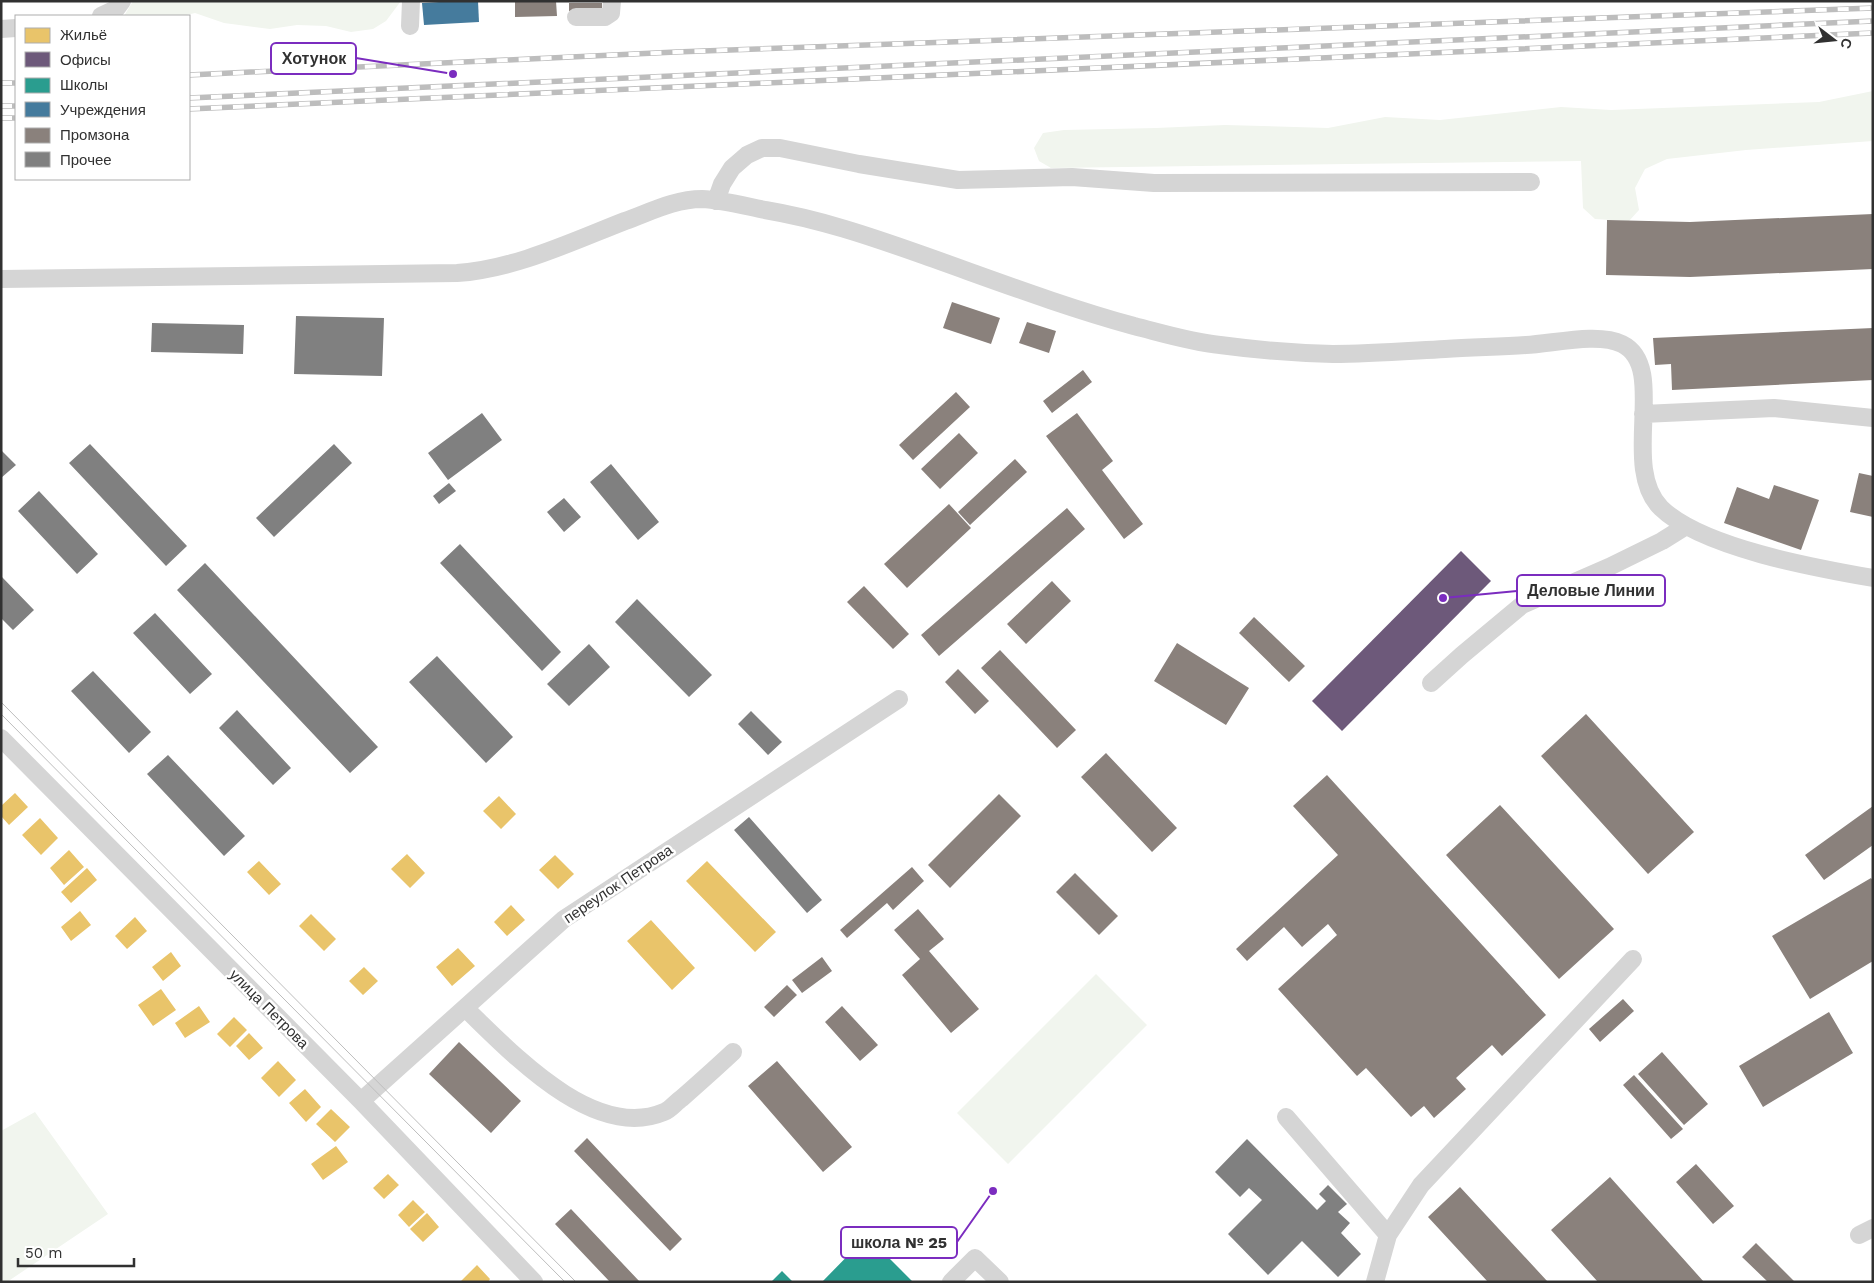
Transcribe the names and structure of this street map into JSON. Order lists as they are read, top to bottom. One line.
{"streets":{"street":["переулок Петрова","улица Петрова"]},"crossings":[["переулок Петрова","улица Петрова"]],"places":["Хотунок","Деловые Линии","школа № 25"],"legend":["Жильё","Офисы","Школы","Учреждения","Промзона","Прочее"],"scale_bar":"50 m","north":"right"}
